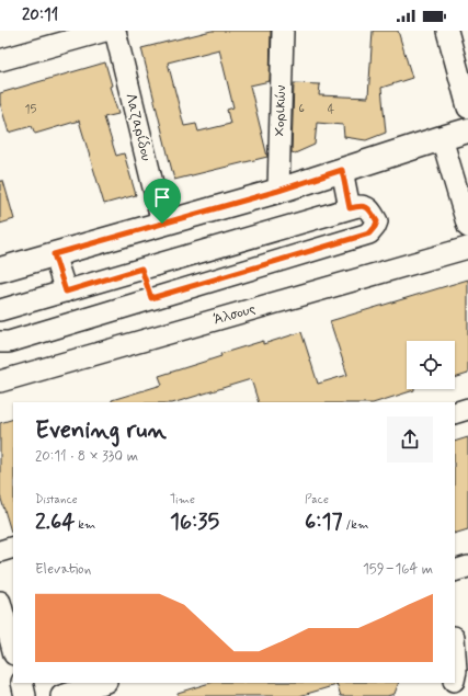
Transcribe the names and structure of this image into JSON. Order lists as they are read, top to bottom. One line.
{"streets":{"street":["Χορικών","Λαζαρίδου","Άλσους"]},"house_numbers":["6","15","4"],"page":{"status":"20:11","heading":["Evening run","20:11 · 8 × 330 m"],"stats":[["Distance","2.64 km"],["Time","16:35"],["Pace","6:17 /km"]],"chart":["Elevation","159–164 m"]}}
